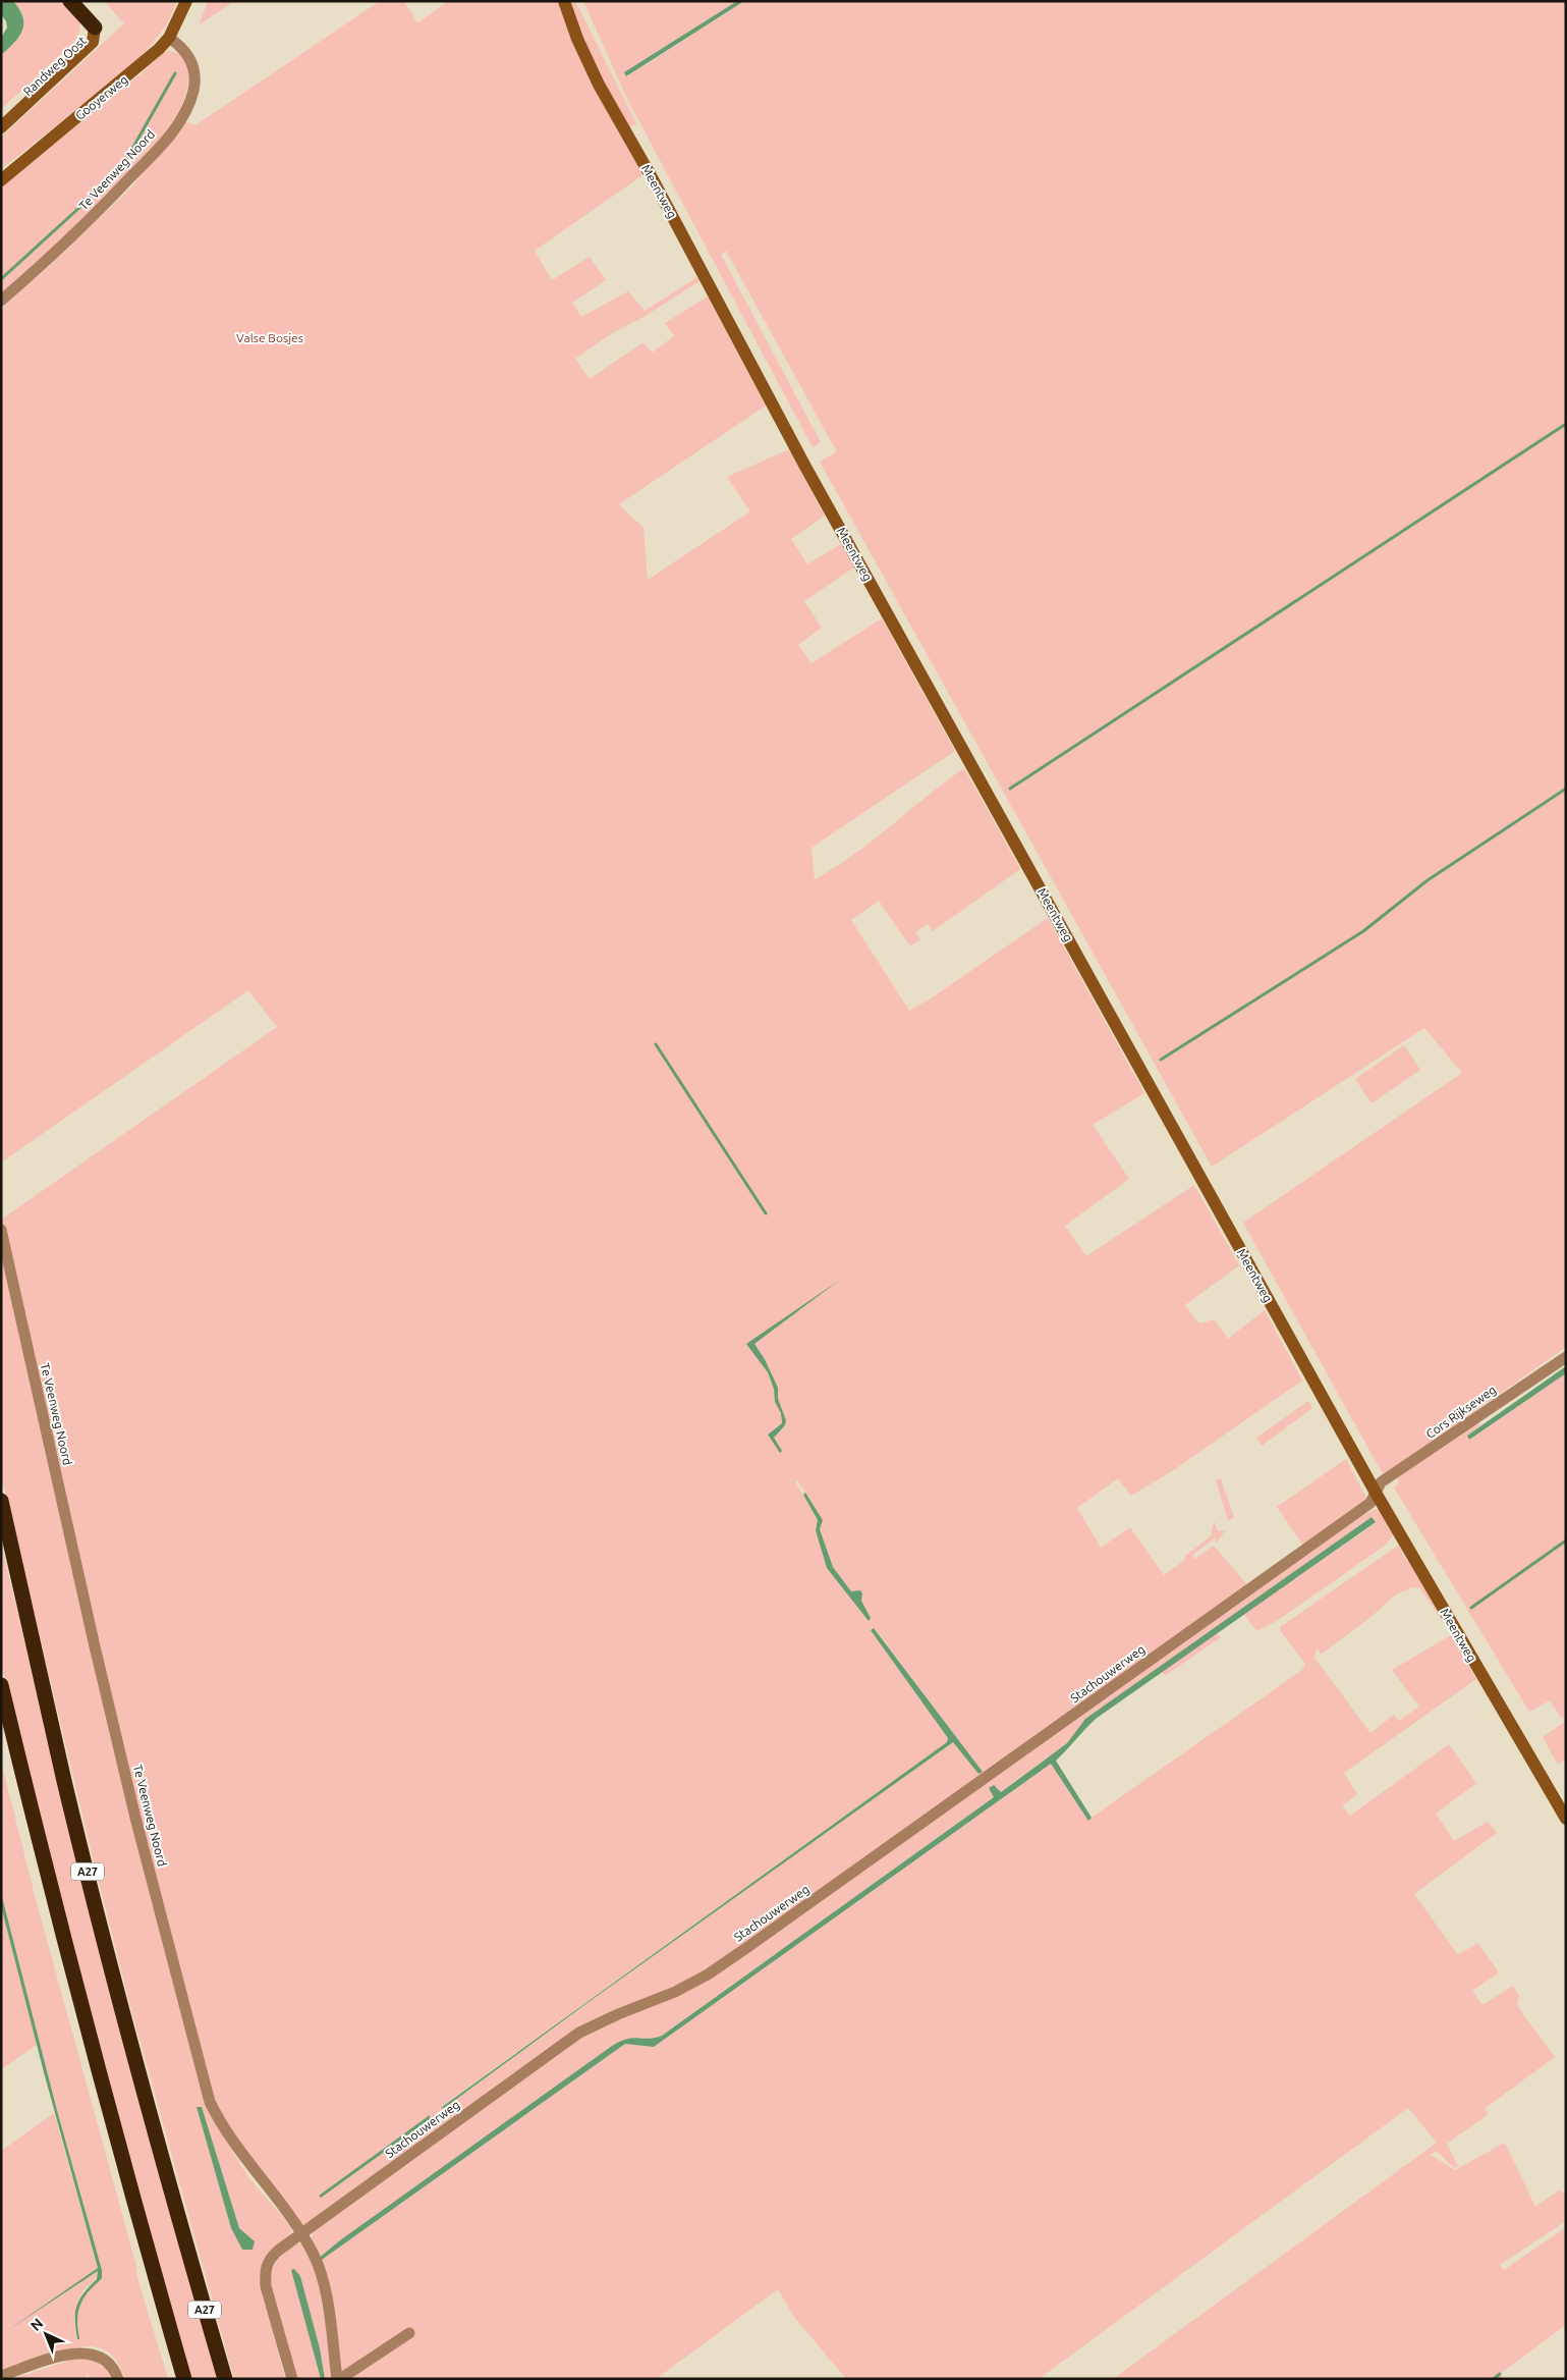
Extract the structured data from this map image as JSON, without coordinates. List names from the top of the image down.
{
  "streets": {
    "highway": ["A27"],
    "street": [
      "Randweg Oost",
      "Gooyerweg",
      "Te Veenweg Noord",
      "Meentweg",
      "Cors Rijkseweg",
      "Stachouwerweg"
    ]
  },
  "crossings": [
    ["Gooyerweg", "Te Veenweg Noord"],
    ["Te Veenweg Noord", "Stachouwerweg"],
    ["Meentweg", "Cors Rijkseweg"],
    ["Meentweg", "Stachouwerweg"],
    ["Cors Rijkseweg", "Stachouwerweg"]
  ],
  "parks": ["Valse Bosjes"],
  "north": "top left"
}
